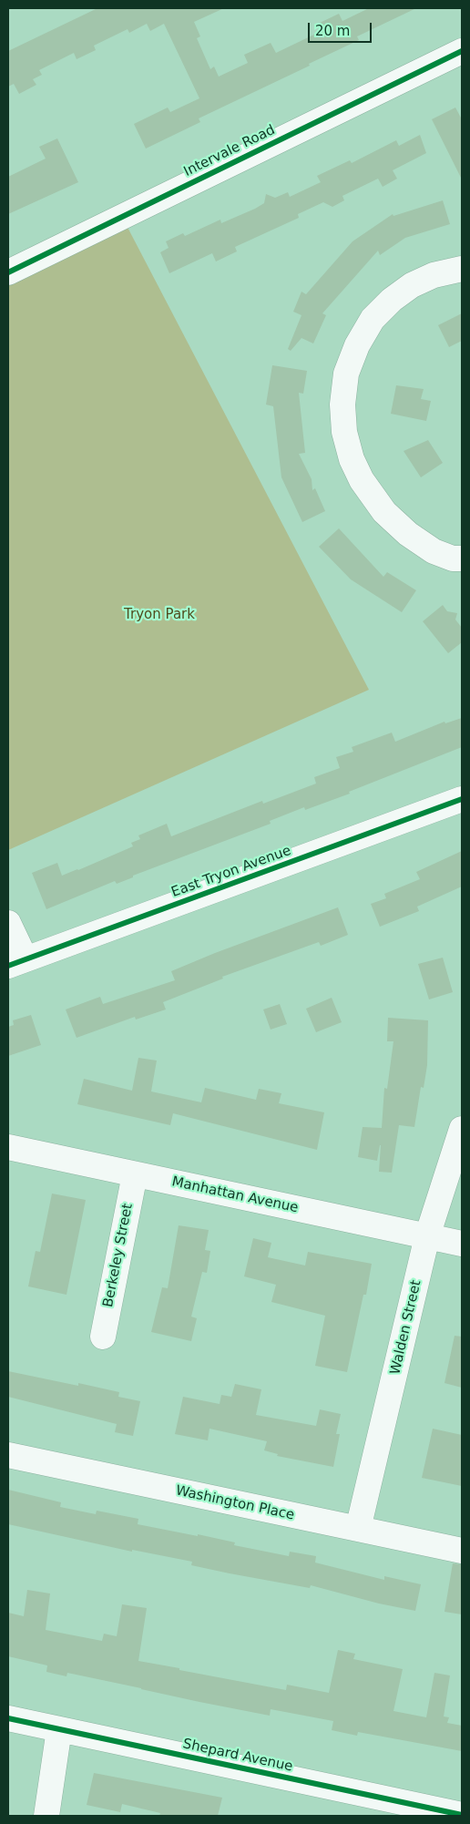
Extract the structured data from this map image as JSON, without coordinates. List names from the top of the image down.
{
  "streets": {
    "street": [
      "Intervale Road",
      "East Tryon Avenue",
      "Manhattan Avenue",
      "Berkeley Street",
      "Walden Street",
      "Washington Place",
      "Shepard Avenue"
    ]
  },
  "crossings": [
    ["Manhattan Avenue", "Berkeley Street"],
    ["Manhattan Avenue", "Walden Street"],
    ["Walden Street", "Washington Place"]
  ],
  "parks": ["Tryon Park"],
  "scale_bar": "20 m"
}
